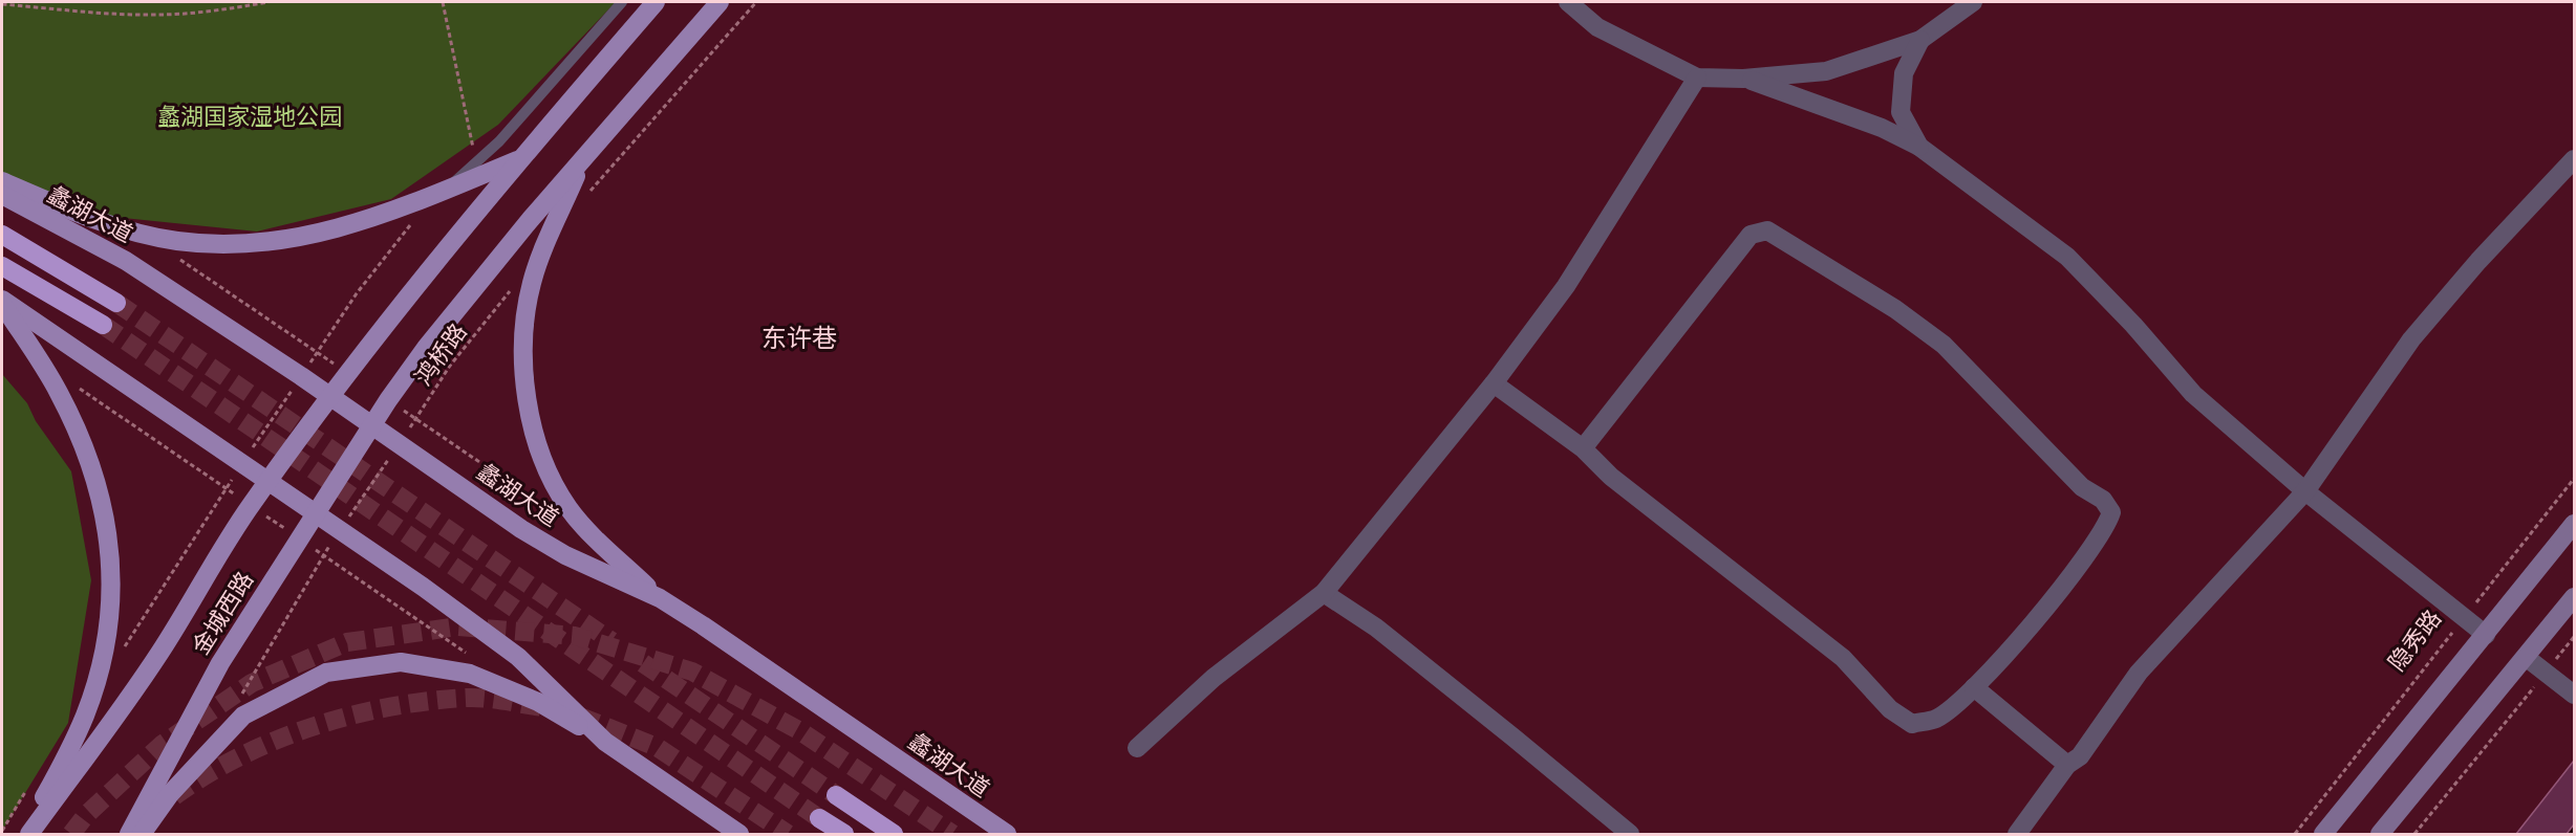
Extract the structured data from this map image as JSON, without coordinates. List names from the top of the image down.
{
  "streets": {
    "main road": ["蠡湖大道", "金城西路"],
    "path": ["鸿桥路", "隐秀路"]
  },
  "crossings": [
    ["蠡湖大道", "鸿桥路"],
    ["蠡湖大道", "金城西路"]
  ],
  "districts": ["东许巷"],
  "parks": ["蠡湖国家湿地公园"]
}
